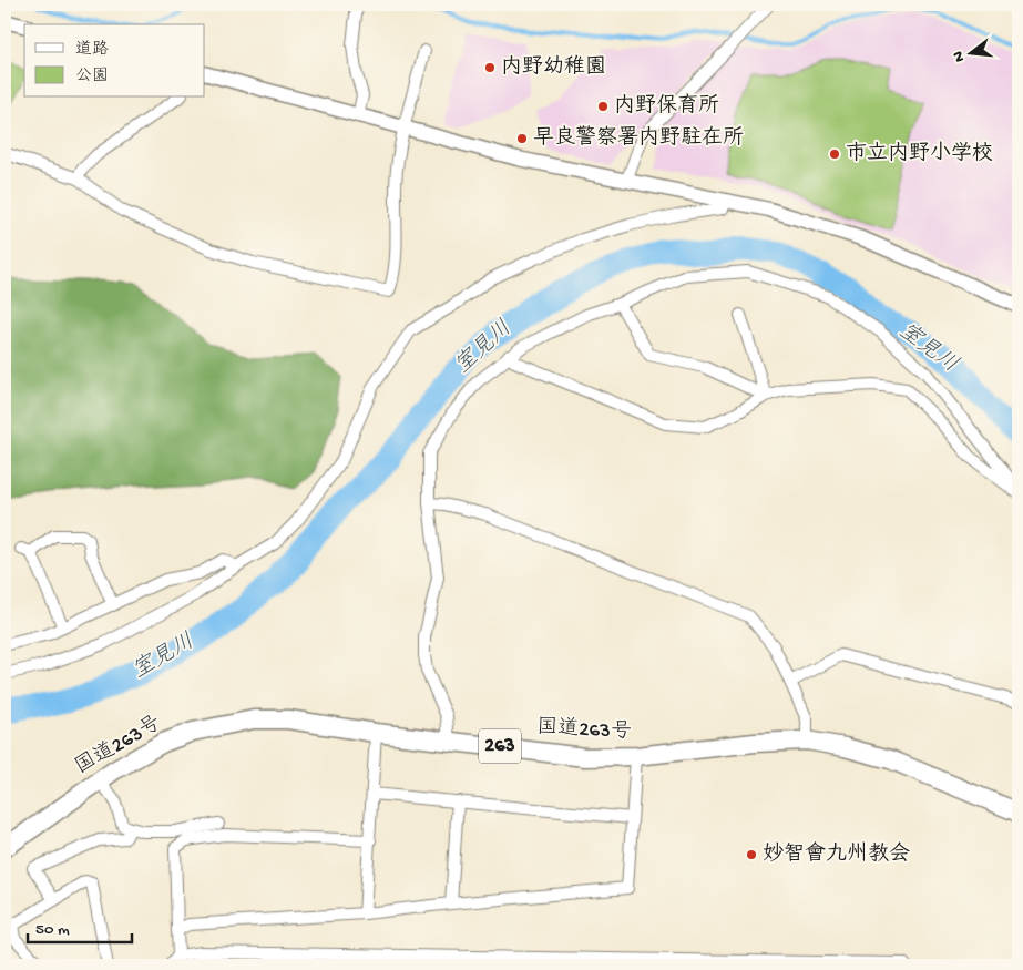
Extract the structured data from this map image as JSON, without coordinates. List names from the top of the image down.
{
  "streets": {
    "highway": ["国道263号", "263"]
  },
  "water": ["室見川"],
  "places": [
    "内野幼稚園",
    "内野保育所",
    "早良警察署内野駐在所",
    "市立内野小学校",
    "妙智會九州教会"
  ],
  "legend": ["道路", "公園"],
  "scale_bar": "50 m",
  "north": "left"
}
